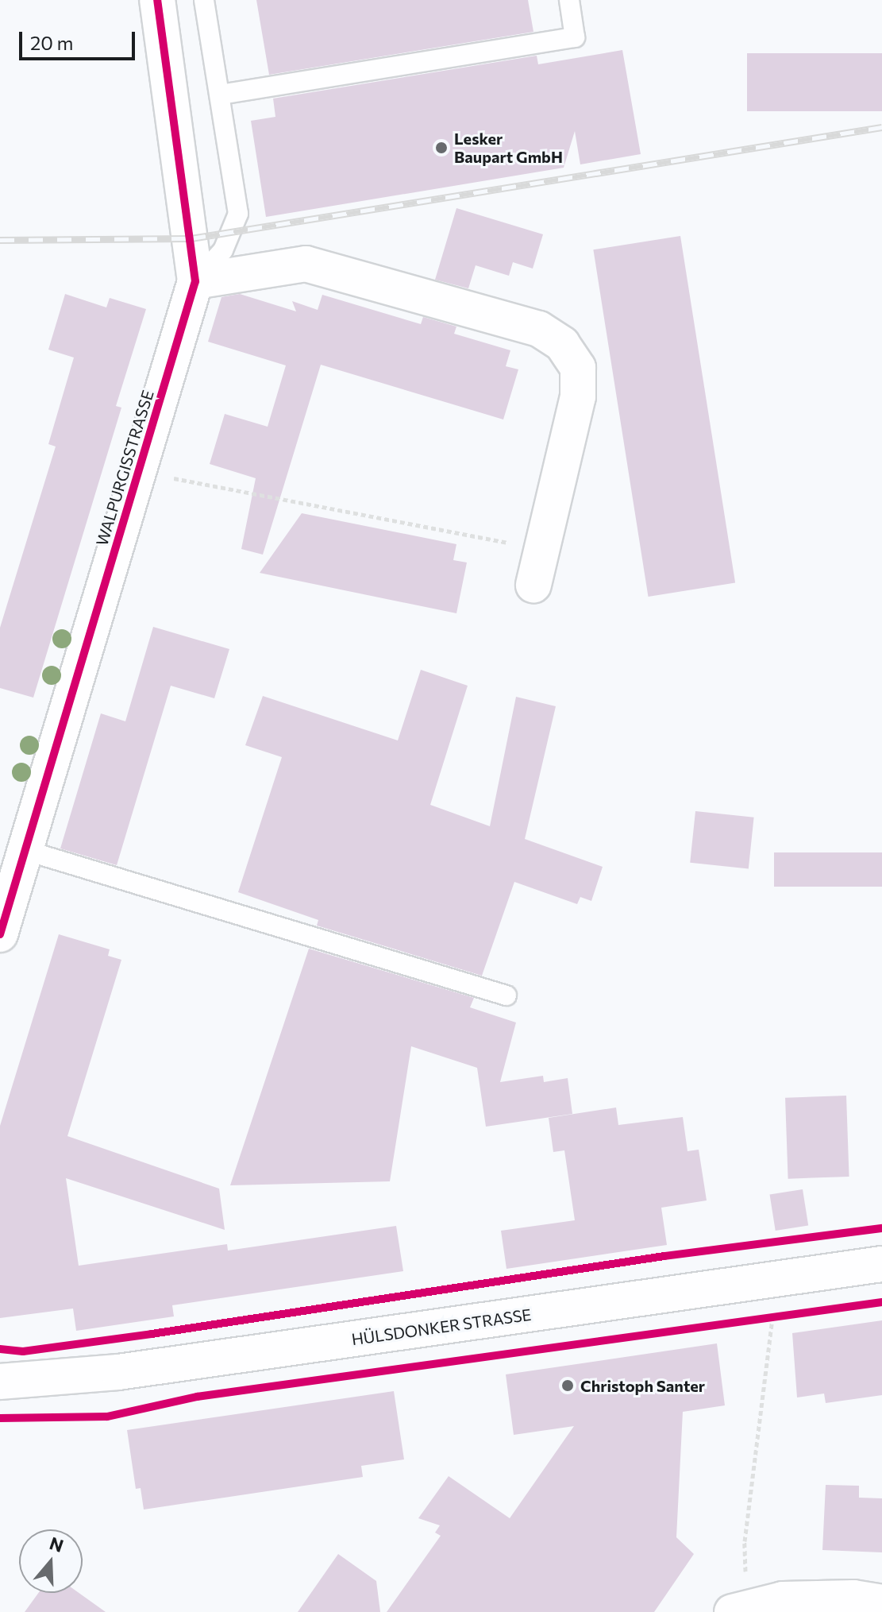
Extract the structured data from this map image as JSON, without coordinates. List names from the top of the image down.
{
  "streets": {
    "street": ["WALPURGISSTRASSE", "HÜLSDONKER STRASSE"]
  },
  "places": ["Lesker Baupart GmbH", "Christoph Santer"],
  "scale_bar": "20 m",
  "north": "top"
}
